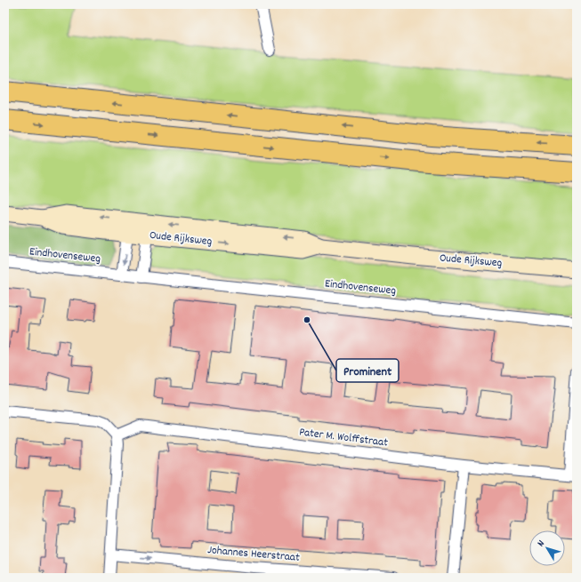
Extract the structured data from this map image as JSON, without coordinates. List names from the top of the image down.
{
  "streets": {
    "main road": ["Oude Rijksweg"],
    "street": ["Eindhovenseweg", "Pater M. Wolffstraat", "Johannes Heerstraat"]
  },
  "one_way": ["Johannes Heerstraat"],
  "places": ["Prominent"],
  "north": "top left"
}
